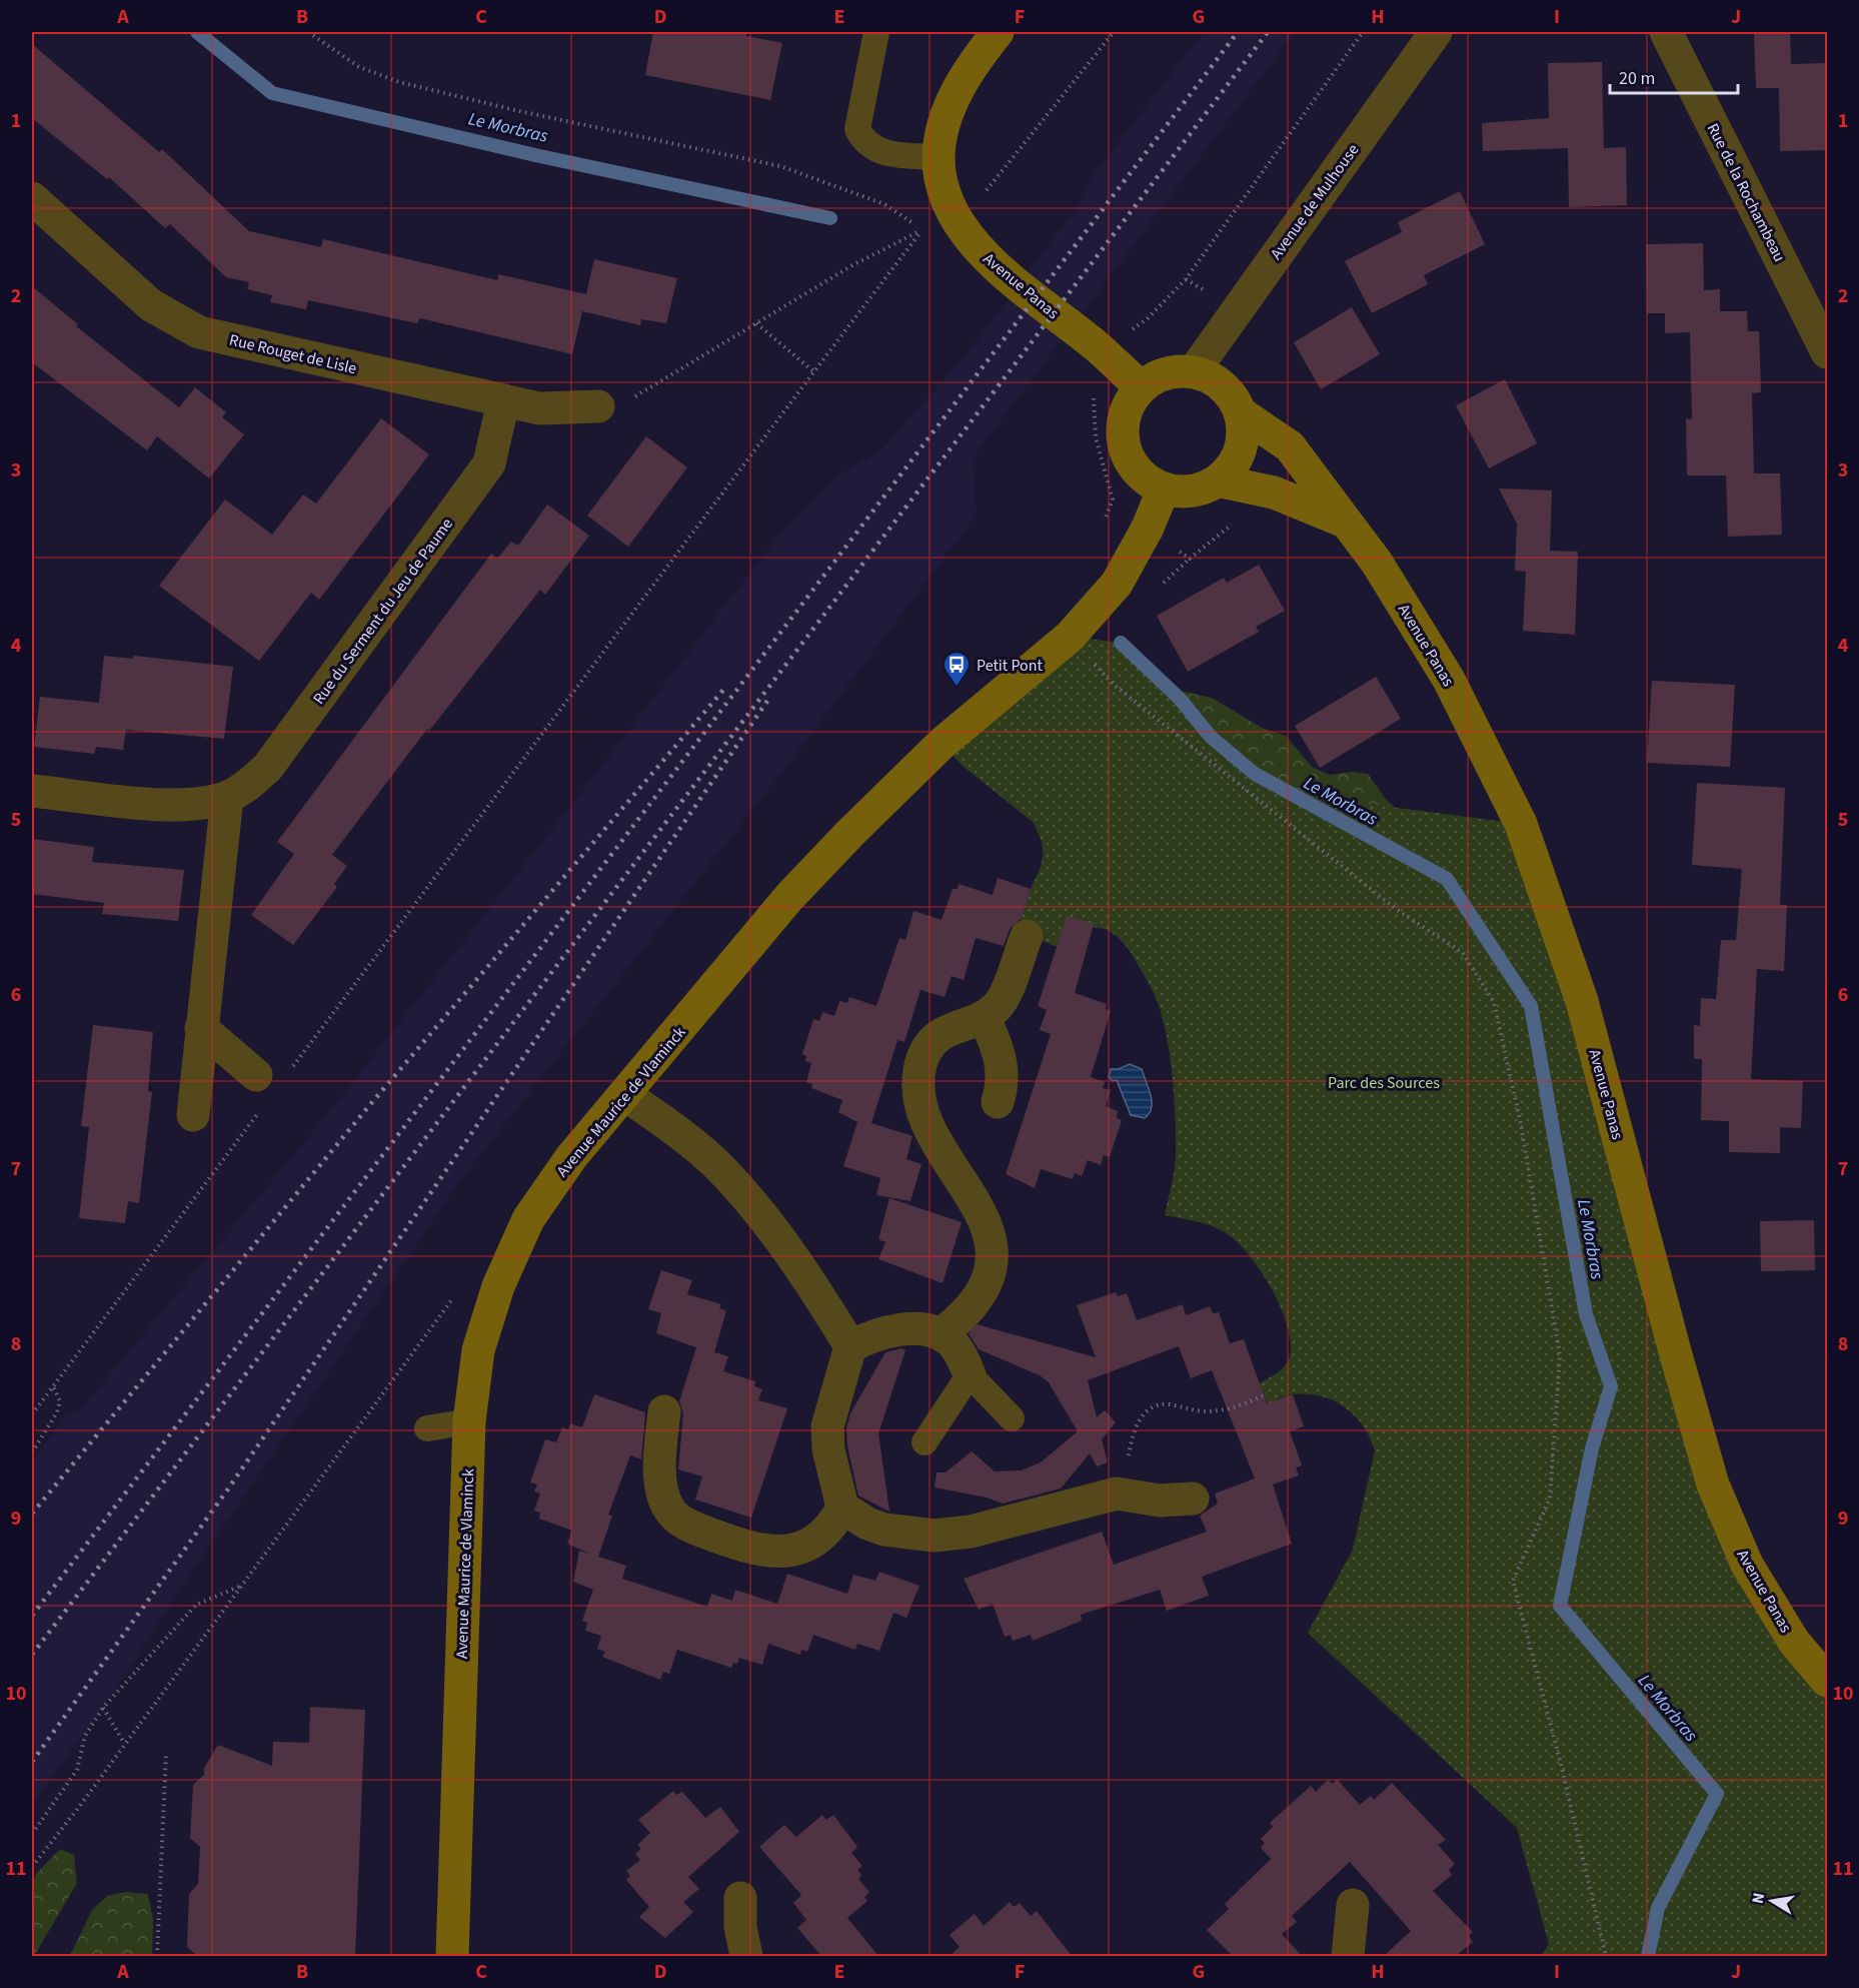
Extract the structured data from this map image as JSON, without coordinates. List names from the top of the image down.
{
  "streets": {
    "street": [
      "Rue de la Rochambeau",
      "Avenue de Mulhouse",
      "Avenue Panas",
      "Rue Rouget de Lisle",
      "Rue du Serment du Jeu de Paume",
      "Avenue Maurice de Vlaminck"
    ]
  },
  "crossings": [
    ["Avenue de Mulhouse", "Avenue Panas"],
    ["Avenue de Mulhouse", "Avenue Maurice de Vlaminck"],
    ["Avenue Panas", "Avenue Maurice de Vlaminck"],
    ["Rue Rouget de Lisle", "Rue du Serment du Jeu de Paume"]
  ],
  "water": ["Le Morbras"],
  "parks": ["Parc des Sources"],
  "places": {
    "bus stop": ["Petit Pont"]
  },
  "scale_bar": "20 m",
  "north": "left",
  "grid": {
    "columns": [
      "A",
      "B",
      "C",
      "D",
      "E",
      "F",
      "G",
      "H",
      "I",
      "J"
    ],
    "rows": [
      "1",
      "2",
      "3",
      "4",
      "5",
      "6",
      "7",
      "8",
      "9",
      "10",
      "11"
    ]
  }
}
